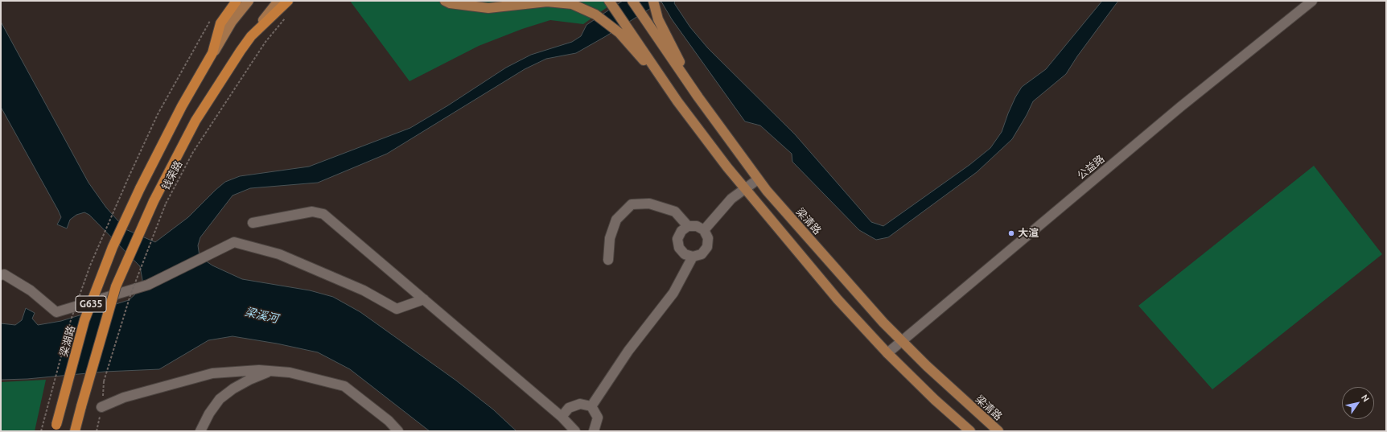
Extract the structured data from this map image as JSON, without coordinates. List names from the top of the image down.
{
  "streets": {
    "highway": ["G635", "梁湖路"],
    "main road": ["梁清路"],
    "street": ["公益路"],
    "path": ["钱荣路"]
  },
  "crossings": [
    ["公益路", "梁清路"]
  ],
  "water": ["梁溪河"],
  "places": ["大渲"],
  "north": "top right"
}
